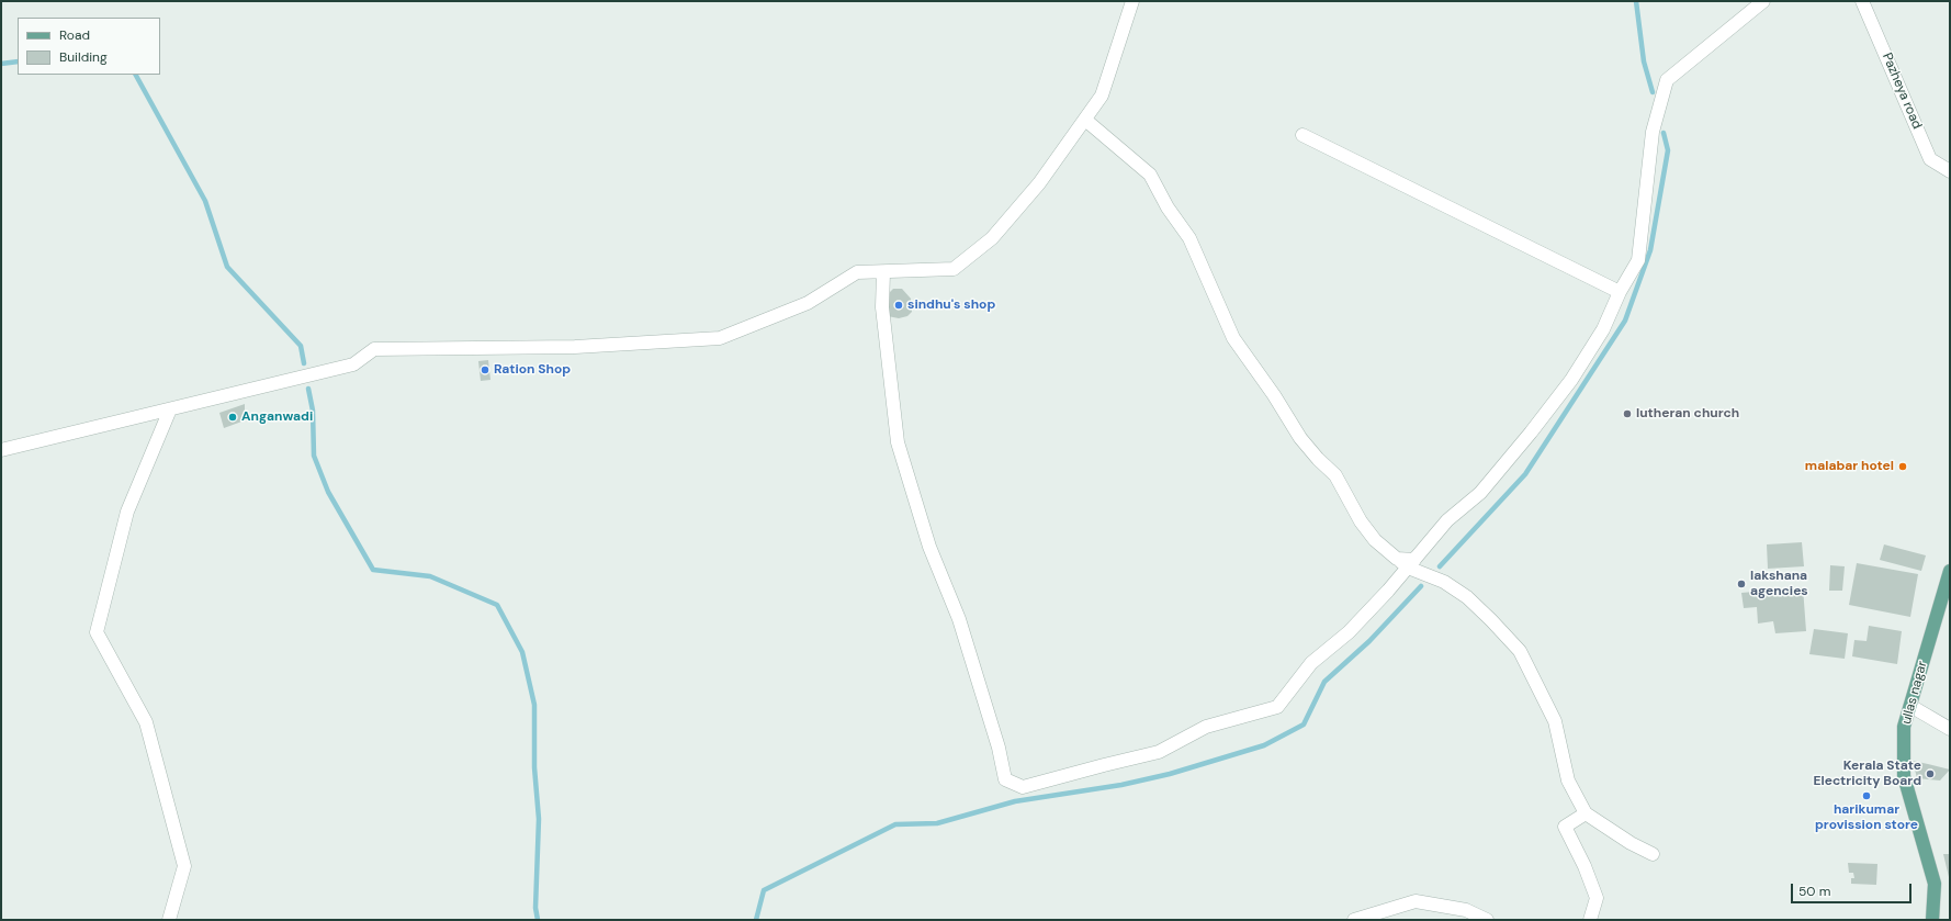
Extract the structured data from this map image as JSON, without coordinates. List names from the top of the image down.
{
  "streets": {
    "main road": ["ullas nagar"],
    "street": ["Pazheya road"]
  },
  "places": [
    "sindhu's shop",
    "Ration Shop",
    "lutheran church",
    "Anganwadi",
    "malabar hotel",
    "lakshana agencies",
    "Kerala State Electricity Board",
    "harikumar provission store"
  ],
  "legend": ["Road", "Building"],
  "scale_bar": "50 m"
}
